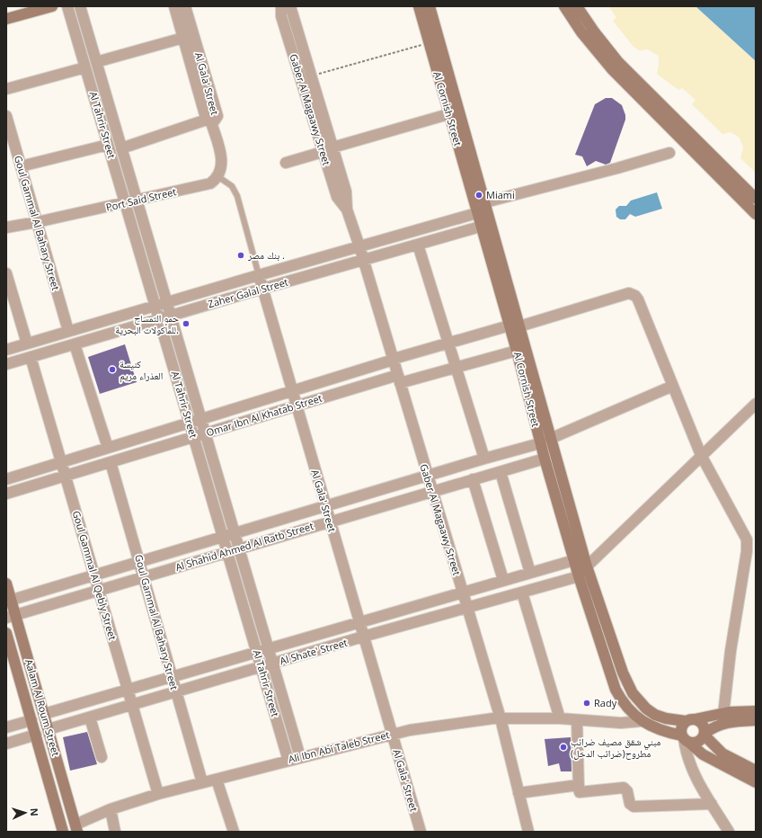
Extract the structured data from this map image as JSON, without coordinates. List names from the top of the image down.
{
  "streets": {
    "street": [
      "Al Gala' Street",
      "Al Cornish Street",
      "Gaber Al Magaawy Street",
      "Al Tahrir Street",
      "Port Said Street",
      "Goul Gammal Al Bahary Street",
      "Zaher Galal Street",
      "Omar Ibn Al Khatab Street",
      "Al Shahid Ahmed Al Ratb Street",
      "Goul Gammal Al Qebly Street",
      "Al Shate' Street",
      "Aalam Al Roum Street",
      "Ali Ibn Abi Taleb Street"
    ]
  },
  "crossings": [
    ["Al Gala' Street", "Port Said Street"],
    ["Al Gala' Street", "Zaher Galal Street"],
    ["Al Gala' Street", "Omar Ibn Al Khatab Street"],
    ["Al Gala' Street", "Al Shahid Ahmed Al Ratb Street"],
    ["Al Gala' Street", "Al Shate' Street"],
    ["Al Gala' Street", "Ali Ibn Abi Taleb Street"],
    ["Al Cornish Street", "Zaher Galal Street"],
    ["Al Cornish Street", "Omar Ibn Al Khatab Street"],
    ["Al Cornish Street", "Al Shahid Ahmed Al Ratb Street"],
    ["Al Cornish Street", "Al Shate' Street"],
    ["Al Cornish Street", "Ali Ibn Abi Taleb Street"],
    ["Gaber Al Magaawy Street", "Zaher Galal Street"],
    ["Gaber Al Magaawy Street", "Omar Ibn Al Khatab Street"],
    ["Gaber Al Magaawy Street", "Al Shahid Ahmed Al Ratb Street"],
    ["Gaber Al Magaawy Street", "Al Shate' Street"],
    ["Gaber Al Magaawy Street", "Ali Ibn Abi Taleb Street"],
    ["Al Tahrir Street", "Port Said Street"],
    ["Al Tahrir Street", "Zaher Galal Street"],
    ["Al Tahrir Street", "Omar Ibn Al Khatab Street"],
    ["Al Tahrir Street", "Al Shahid Ahmed Al Ratb Street"],
    ["Al Tahrir Street", "Al Shate' Street"],
    ["Al Tahrir Street", "Ali Ibn Abi Taleb Street"],
    ["Port Said Street", "Goul Gammal Al Bahary Street"],
    ["Goul Gammal Al Bahary Street", "Zaher Galal Street"],
    ["Goul Gammal Al Bahary Street", "Omar Ibn Al Khatab Street"],
    ["Goul Gammal Al Bahary Street", "Al Shahid Ahmed Al Ratb Street"],
    ["Goul Gammal Al Bahary Street", "Al Shate' Street"],
    ["Goul Gammal Al Bahary Street", "Ali Ibn Abi Taleb Street"],
    ["Zaher Galal Street", "Goul Gammal Al Qebly Street"],
    ["Omar Ibn Al Khatab Street", "Al Shahid Ahmed Al Ratb Street"],
    ["Omar Ibn Al Khatab Street", "Goul Gammal Al Qebly Street"],
    ["Al Shahid Ahmed Al Ratb Street", "Goul Gammal Al Qebly Street"],
    ["Al Shahid Ahmed Al Ratb Street", "Aalam Al Roum Street"],
    ["Goul Gammal Al Qebly Street", "Al Shate' Street"],
    ["Goul Gammal Al Qebly Street", "Ali Ibn Abi Taleb Street"],
    ["Al Shate' Street", "Aalam Al Roum Street"],
    ["Aalam Al Roum Street", "Ali Ibn Abi Taleb Street"]
  ],
  "places": [
    "Miami",
    "بنك مصر .",
    "حمو التمساح للمأكولات البحرية.",
    "كنيسة العذراء مريم",
    "Rady",
    "مبني شقق مصيف ضرائب مطروح(ضرائب الدخل)"
  ],
  "north": "right"
}
